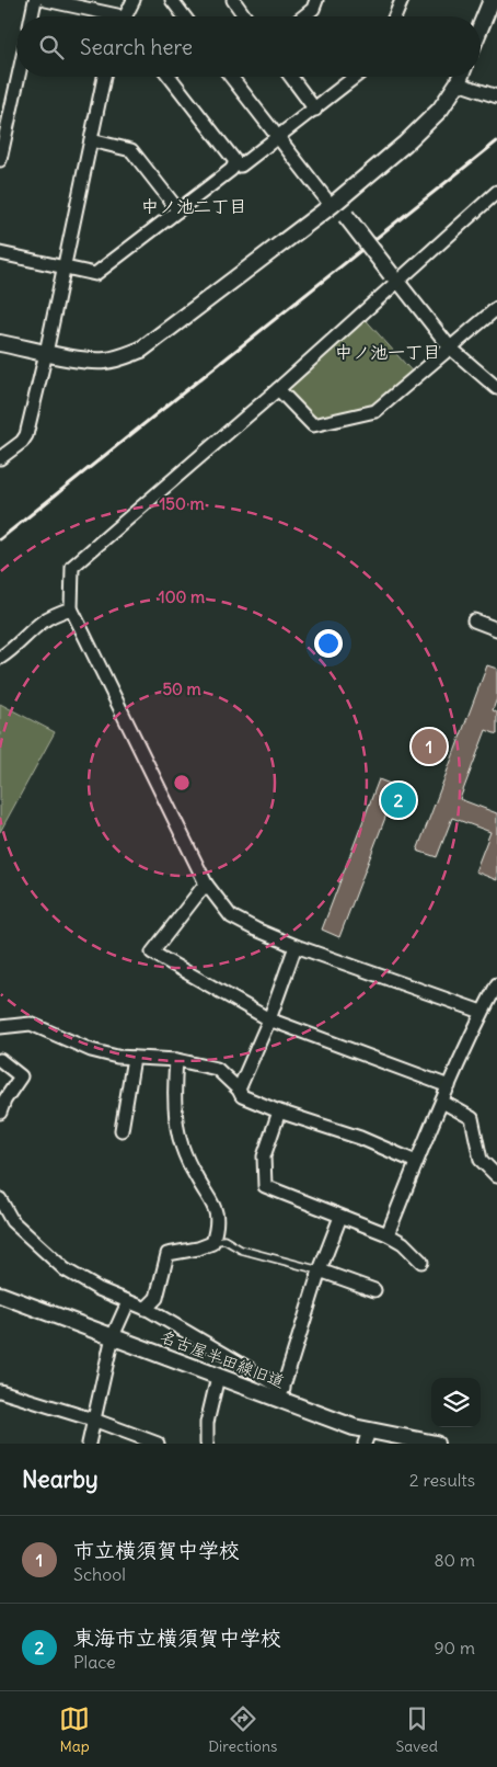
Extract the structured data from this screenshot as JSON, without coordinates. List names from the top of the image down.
{
  "streets": {
    "street": ["名古屋半田線旧道"]
  },
  "districts": ["中ノ池二丁目", "中ノ池一丁目"],
  "page": {
    "search": "Search here",
    "pins": ["1", "2"],
    "heading": ["Nearby", "2 results"],
    "list": [
      {
        "mark": "1",
        "name": "市立横須賀中学校",
        "note": "School",
        "value": "80 m"
      },
      {
        "mark": "2",
        "name": "東海市立横須賀中学校",
        "note": "Place",
        "value": "90 m"
      }
    ],
    "nav": ["Map", "Directions", "Saved"]
  },
  "rings": ["150 m", "100 m", "50 m"]
}
